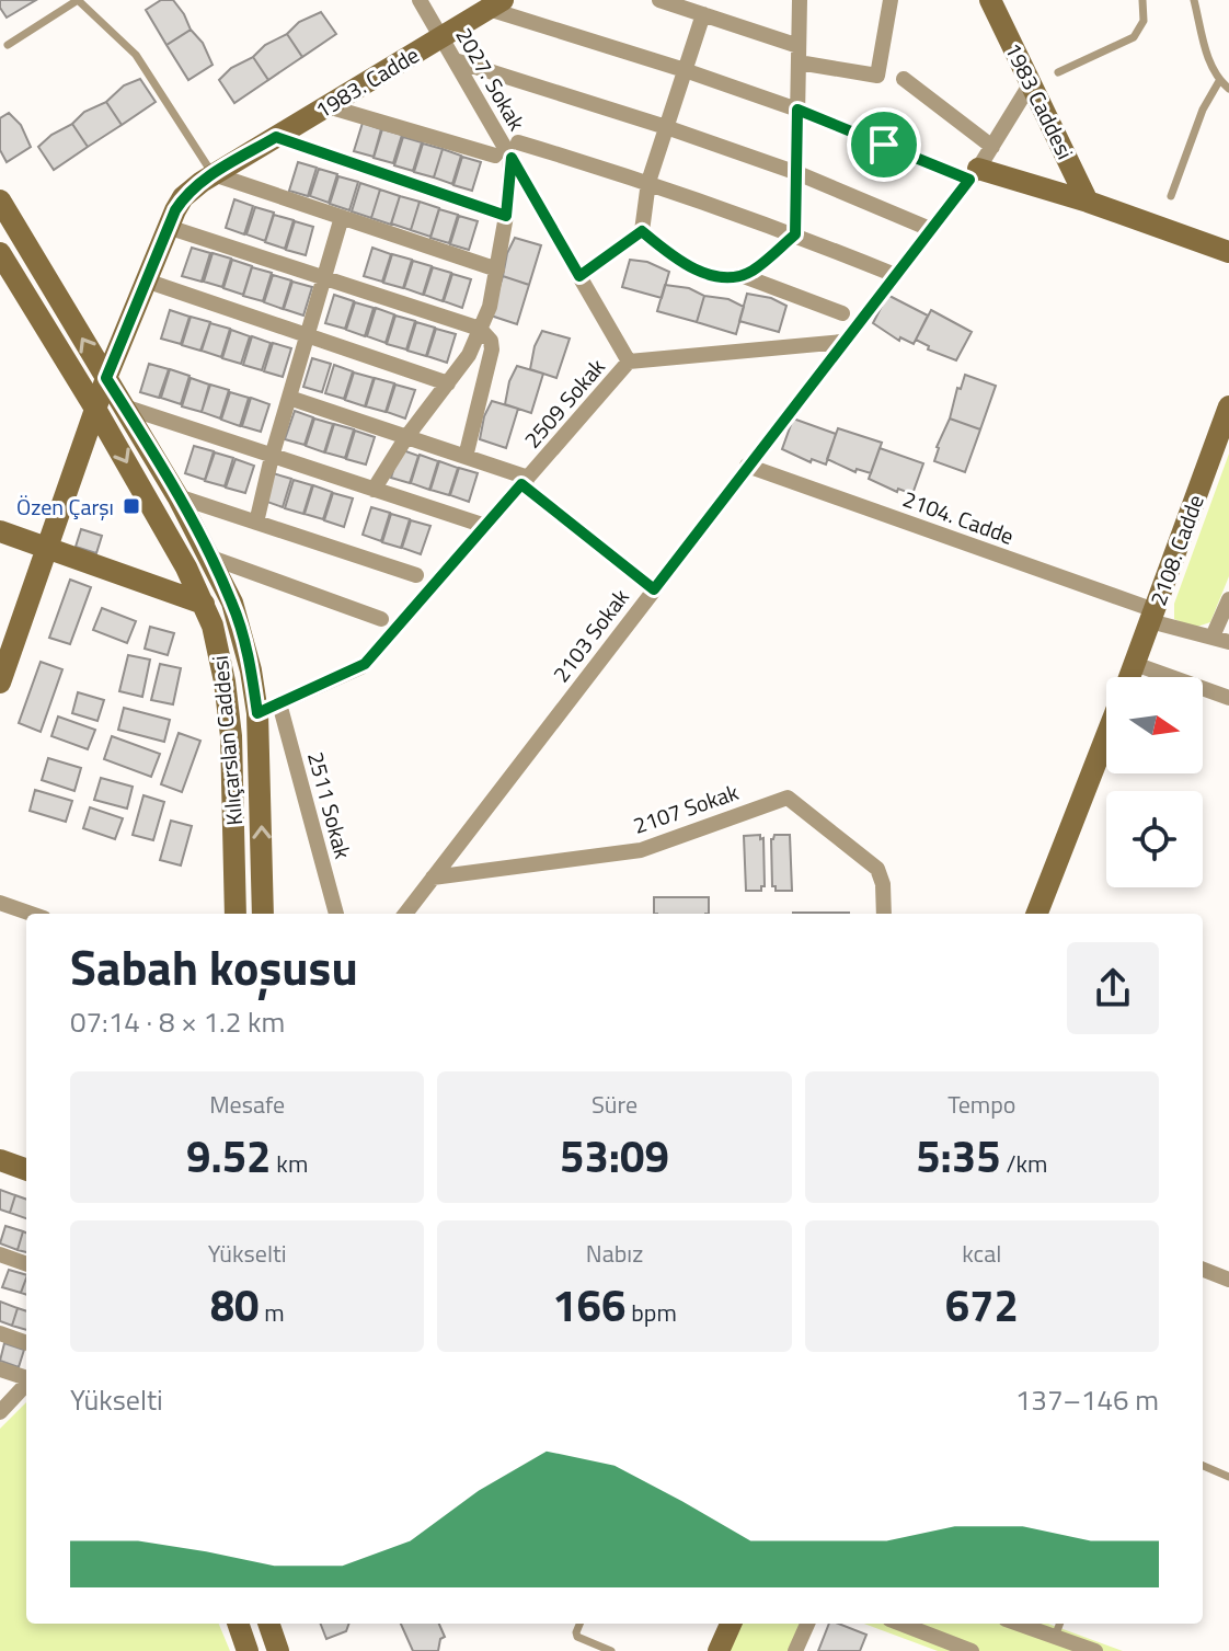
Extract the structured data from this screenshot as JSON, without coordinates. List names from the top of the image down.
{
  "streets": {
    "street": [
      "2027. Sokak",
      "1983. Cadde",
      "1983 Caddesi",
      "2509 Sokak",
      "2104. Cadde",
      "2108. Cadde",
      "2103 Sokak",
      "Kılıçarslan Caddesi",
      "2511 Sokak",
      "2107 Sokak"
    ]
  },
  "crossings": [
    ["2027. Sokak", "1983. Cadde"],
    ["2027. Sokak", "2509 Sokak"],
    ["1983. Cadde", "Kılıçarslan Caddesi"],
    ["1983 Caddesi", "2103 Sokak"],
    ["2509 Sokak", "2103 Sokak"],
    ["2509 Sokak", "Kılıçarslan Caddesi"],
    ["2509 Sokak", "2511 Sokak"],
    ["2104. Cadde", "2108. Cadde"],
    ["2104. Cadde", "2103 Sokak"],
    ["2103 Sokak", "2107 Sokak"]
  ],
  "places": {
    "transit": ["Özen Çarşı"]
  },
  "north": "right",
  "page": {
    "heading": ["Sabah koşusu", "07:14 · 8 × 1.2 km"],
    "stats": [
      ["Mesafe", "9.52 km"],
      ["Süre", "53:09"],
      ["Tempo", "5:35 /km"],
      ["Yükselti", "80 m"],
      ["Nabız", "166 bpm"],
      ["kcal", "672"]
    ],
    "chart": ["Yükselti", "137–146 m"]
  }
}
